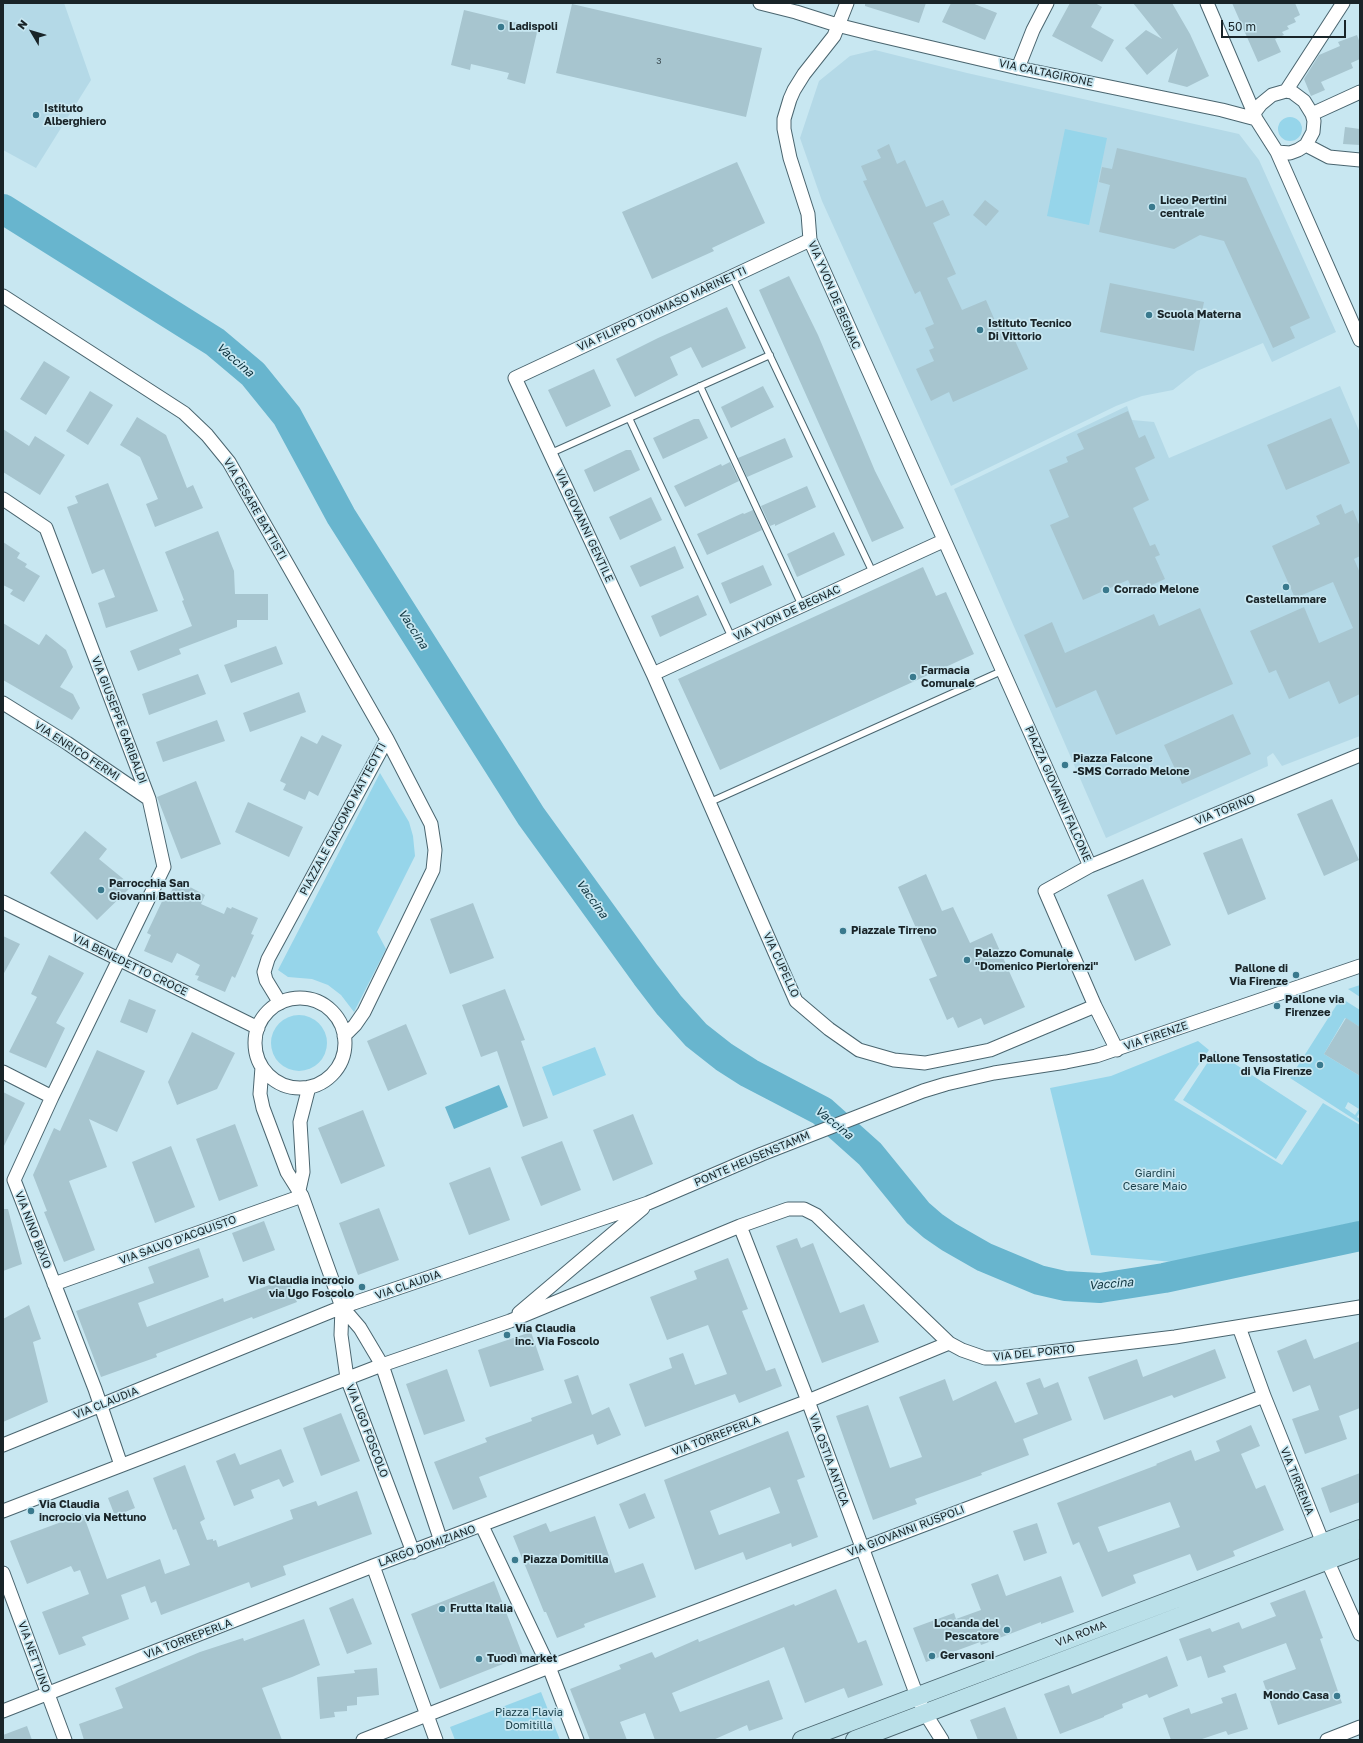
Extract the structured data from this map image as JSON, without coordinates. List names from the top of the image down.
{
  "streets": {
    "street": [
      "VIA CALTAGIRONE",
      "VIA YVON DE BEGNAC",
      "VIA FILIPPO TOMMASO MARINETTI",
      "VIA CESARE BATTISTI",
      "VIA GIOVANNI GENTILE",
      "VIA GIUSEPPE GARIBALDI",
      "VIA ENRICO FERMI",
      "PIAZZA GIOVANNI FALCONE",
      "VIA TORINO",
      "PIAZZALE GIACOMO MATTEOTTI",
      "VIA BENEDETTO CROCE",
      "VIA CUPELLO",
      "VIA FIRENZE",
      "PONTE HEUSENSTAMM",
      "VIA NINO BIXIO",
      "VIA SALVO D'ACQUISTO",
      "VIA CLAUDIA",
      "VIA DEL PORTO",
      "VIA UGO FOSCOLO",
      "VIA TORREPERLA",
      "VIA OSTIA ANTICA",
      "VIA TIRRENIA",
      "VIA GIOVANNI RUSPOLI",
      "LARGO DOMIZIANO",
      "VIA ROMA",
      "VIA NETTUNO"
    ]
  },
  "crossings": [
    ["VIA CALTAGIRONE", "VIA YVON DE BEGNAC"],
    ["VIA YVON DE BEGNAC", "VIA FILIPPO TOMMASO MARINETTI"],
    ["VIA YVON DE BEGNAC", "VIA GIOVANNI GENTILE"],
    ["VIA YVON DE BEGNAC", "PIAZZA GIOVANNI FALCONE"],
    ["VIA YVON DE BEGNAC", "VIA CUPELLO"],
    ["VIA FILIPPO TOMMASO MARINETTI", "VIA GIOVANNI GENTILE"],
    ["VIA CESARE BATTISTI", "PIAZZALE GIACOMO MATTEOTTI"],
    ["VIA GIOVANNI GENTILE", "VIA CUPELLO"],
    ["VIA GIUSEPPE GARIBALDI", "VIA ENRICO FERMI"],
    ["VIA GIUSEPPE GARIBALDI", "VIA BENEDETTO CROCE"],
    ["VIA GIUSEPPE GARIBALDI", "VIA NINO BIXIO"],
    ["PIAZZA GIOVANNI FALCONE", "VIA TORINO"],
    ["PIAZZA GIOVANNI FALCONE", "VIA CUPELLO"],
    ["PIAZZA GIOVANNI FALCONE", "VIA FIRENZE"],
    ["PIAZZALE GIACOMO MATTEOTTI", "VIA BENEDETTO CROCE"],
    ["PIAZZALE GIACOMO MATTEOTTI", "VIA UGO FOSCOLO"],
    ["VIA BENEDETTO CROCE", "VIA NINO BIXIO"],
    ["VIA BENEDETTO CROCE", "VIA UGO FOSCOLO"],
    ["VIA FIRENZE", "PONTE HEUSENSTAMM"],
    ["PONTE HEUSENSTAMM", "VIA CLAUDIA"],
    ["VIA NINO BIXIO", "VIA SALVO D'ACQUISTO"],
    ["VIA NINO BIXIO", "VIA CLAUDIA"],
    ["VIA SALVO D'ACQUISTO", "VIA UGO FOSCOLO"],
    ["VIA CLAUDIA", "VIA UGO FOSCOLO"],
    ["VIA DEL PORTO", "VIA TORREPERLA"],
    ["VIA DEL PORTO", "VIA OSTIA ANTICA"],
    ["VIA DEL PORTO", "VIA TIRRENIA"],
    ["VIA UGO FOSCOLO", "LARGO DOMIZIANO"],
    ["VIA TORREPERLA", "VIA OSTIA ANTICA"],
    ["VIA TORREPERLA", "LARGO DOMIZIANO"],
    ["VIA TORREPERLA", "VIA NETTUNO"],
    ["VIA OSTIA ANTICA", "VIA GIOVANNI RUSPOLI"],
    ["VIA OSTIA ANTICA", "VIA ROMA"],
    ["VIA TIRRENIA", "VIA GIOVANNI RUSPOLI"],
    ["VIA TIRRENIA", "VIA ROMA"],
    ["VIA GIOVANNI RUSPOLI", "LARGO DOMIZIANO"]
  ],
  "water": ["Vaccina"],
  "parks": ["Giardini Cesare Maio", "Piazza Flavia Domitilla"],
  "places": [
    "Ladispoli",
    "Istituto Alberghiero",
    "Liceo Pertini centrale",
    "Scuola Materna",
    "Istituto Tecnico Di Vittorio",
    "Castellammare",
    "Corrado Melone",
    "Farmacia Comunale",
    "Piazza Falcone -SMS Corrado Melone",
    "Parrocchia San Giovanni Battista",
    "Piazzale Tirreno",
    "Palazzo Comunale \"Domenico Pierlorenzi\"",
    "Pallone di Via Firenze",
    "Pallone via Firenzee",
    "Pallone Tensostatico di Via Firenze",
    "Via Claudia incrocio via Ugo Foscolo",
    "Via Claudia inc. Via Foscolo",
    "Via Claudia incrocio via Nettuno",
    "Piazza Domitilla",
    "Frutta Italia",
    "Locanda del Pescatore",
    "Gervasoni",
    "Tuodì market",
    "Mondo Casa"
  ],
  "house_numbers": ["3"],
  "scale_bar": "50 m",
  "north": "top left"
}
